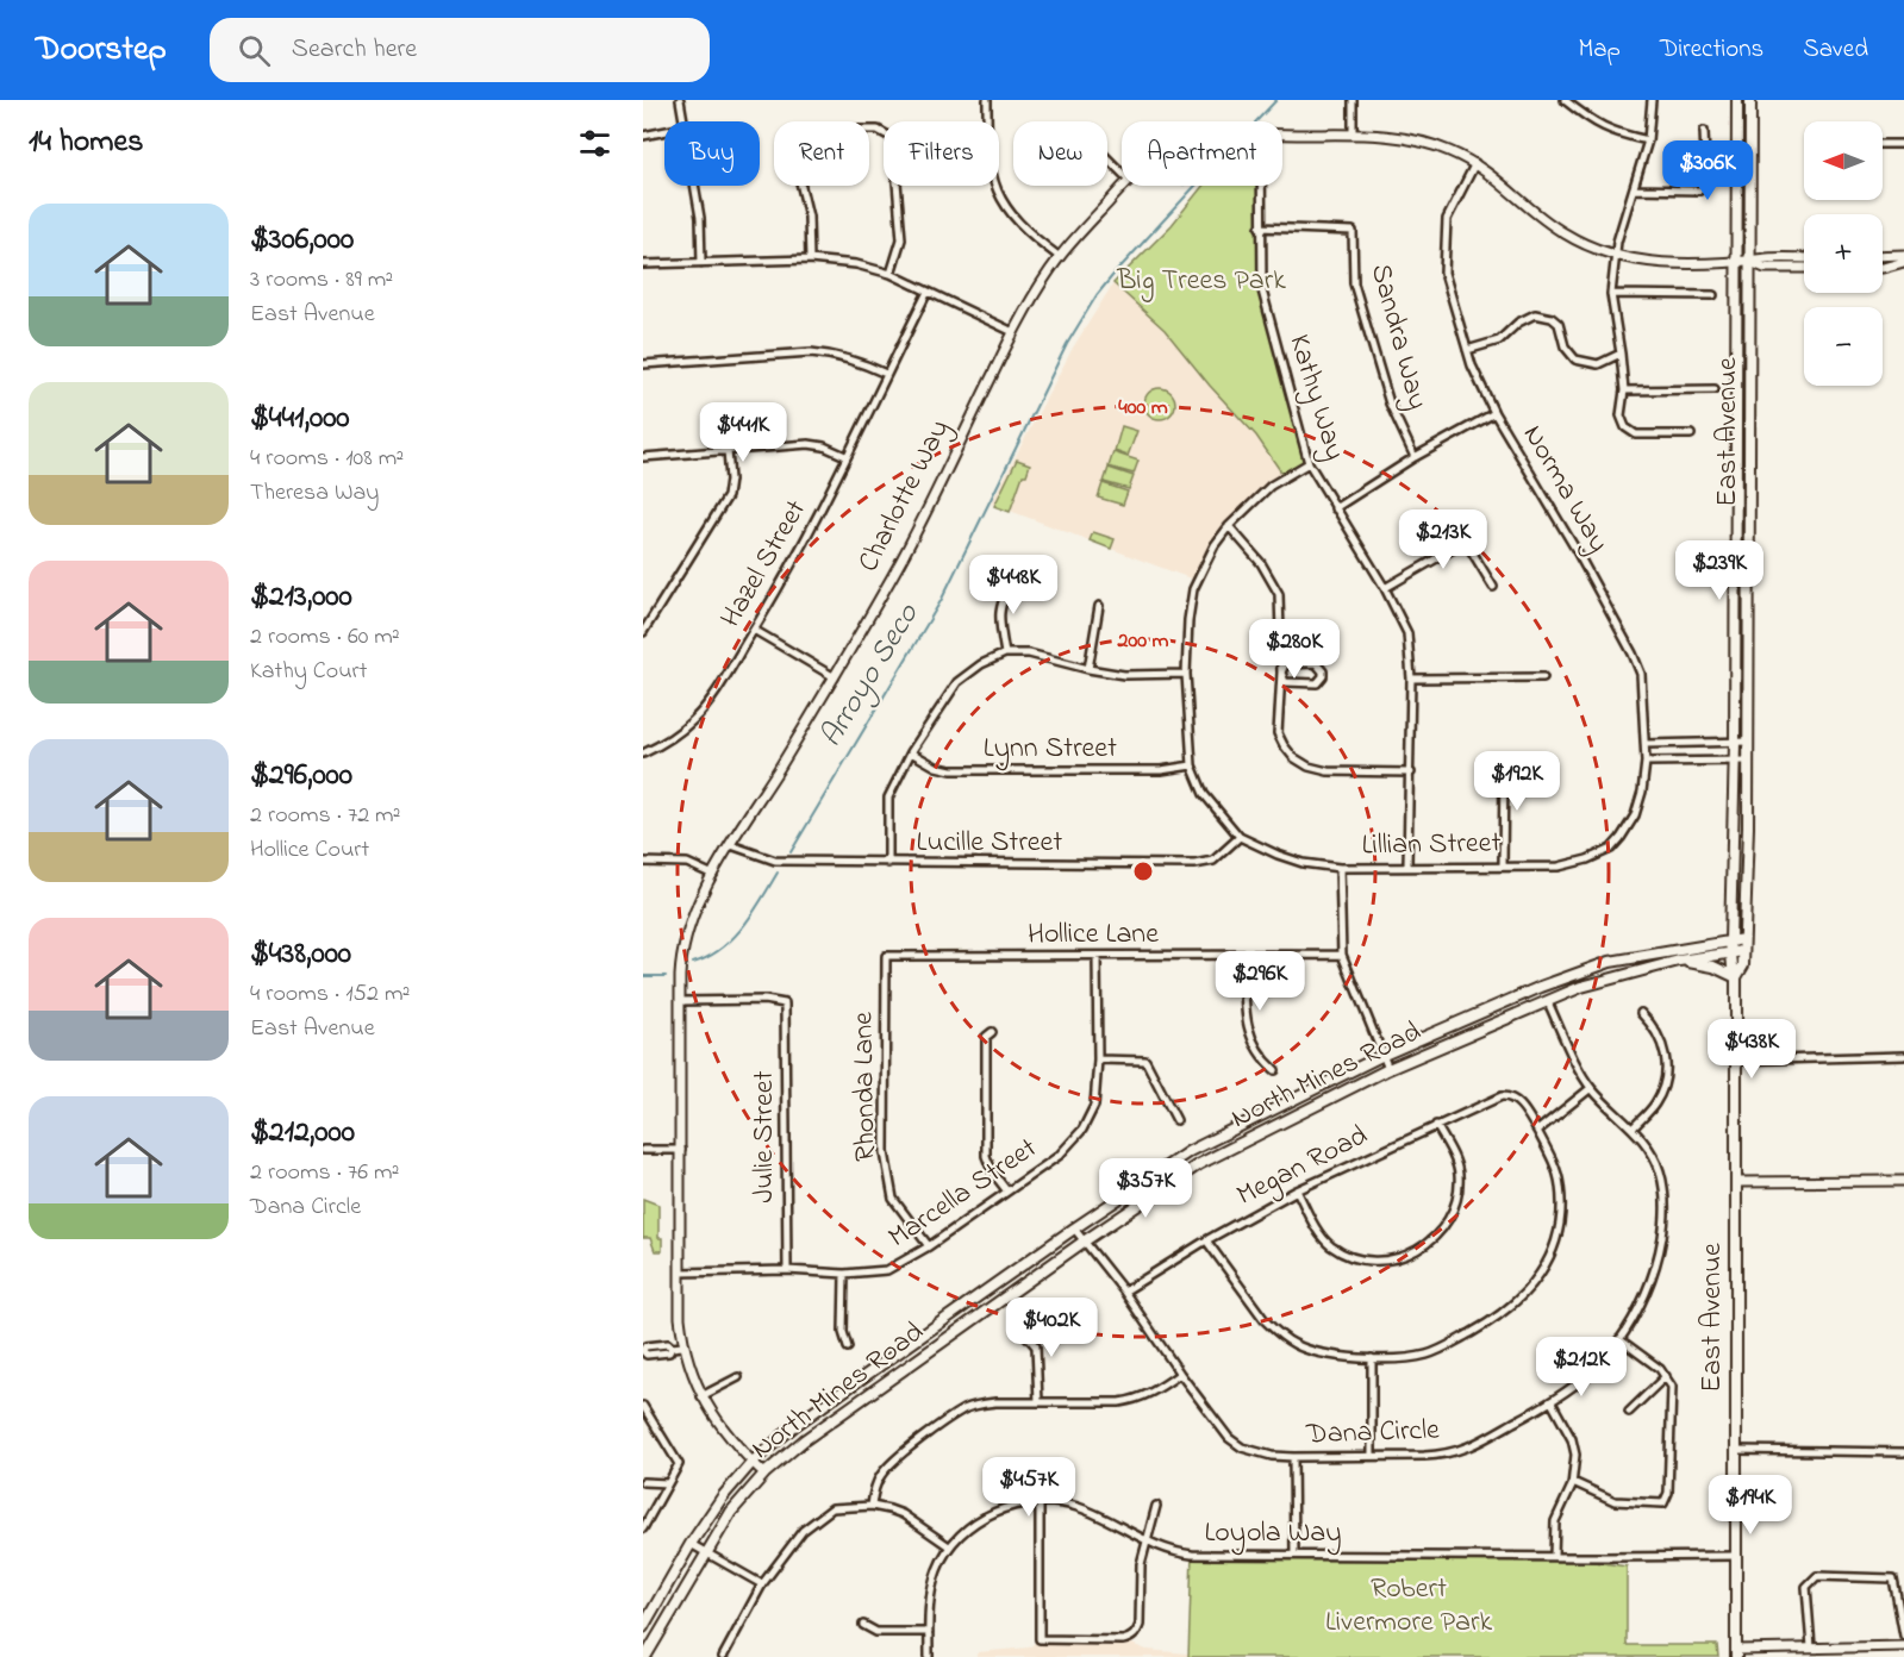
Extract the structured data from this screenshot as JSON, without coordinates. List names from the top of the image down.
{
  "streets": {
    "main road": ["East Avenue", "North Mines Road"],
    "street": [
      "Sandra Way",
      "Kathy Way",
      "Norma Way",
      "Charlotte Way",
      "Hazel Street",
      "Lynn Street",
      "Lucille Street",
      "Lillian Street",
      "Hollice Lane",
      "Rhonda Lane",
      "Julie Street",
      "Megan Road",
      "Marcella Street",
      "Dana Circle",
      "Loyola Way"
    ]
  },
  "crossings": [
    ["Sandra Way", "Kathy Way"],
    ["Kathy Way", "Lillian Street"],
    ["East Avenue", "Charlotte Way"],
    ["East Avenue", "North Mines Road"],
    ["East Avenue", "Loyola Way"],
    ["Norma Way", "Charlotte Way"],
    ["Norma Way", "Lillian Street"],
    ["Charlotte Way", "Lucille Street"],
    ["Charlotte Way", "North Mines Road"],
    ["Charlotte Way", "Julie Street"],
    ["Charlotte Way", "Marcella Street"],
    ["Lucille Street", "Lillian Street"],
    ["Hollice Lane", "Rhonda Lane"],
    ["Hollice Lane", "Marcella Street"],
    ["North Mines Road", "Dana Circle"],
    ["Rhonda Lane", "Marcella Street"],
    ["Julie Street", "Marcella Street"],
    ["Megan Road", "Dana Circle"]
  ],
  "water": ["Arroyo Seco"],
  "parks": ["Big Trees Park", "Robert Livermore Park"],
  "north": "left",
  "page": {
    "header": "Doorstep",
    "search": "Search here",
    "nav": ["Map", "Directions", "Saved"],
    "heading": "14 homes",
    "map_buttons": ["+", "−"],
    "chip": [
      "Buy",
      "Rent",
      "Filters",
      "New",
      "Apartment"
    ],
    "price": [
      "$306K",
      "$441K",
      "$213K",
      "$239K",
      "$448K",
      "$280K",
      "$192K",
      "$296K",
      "$438K",
      "$357K",
      "$402K",
      "$212K",
      "$457K",
      "$194K"
    ],
    "list": [
      {
        "name": "$306,000",
        "note": "3 rooms · 89 m² · East Avenue"
      },
      {
        "name": "$441,000",
        "note": "4 rooms · 108 m² · Theresa Way"
      },
      {
        "name": "$213,000",
        "note": "2 rooms · 60 m² · Kathy Court"
      },
      {
        "name": "$296,000",
        "note": "2 rooms · 72 m² · Hollice Court"
      },
      {
        "name": "$438,000",
        "note": "4 rooms · 152 m² · East Avenue"
      },
      {
        "name": "$212,000",
        "note": "2 rooms · 76 m² · Dana Circle"
      }
    ]
  },
  "rings": ["400 m", "200 m"]
}
